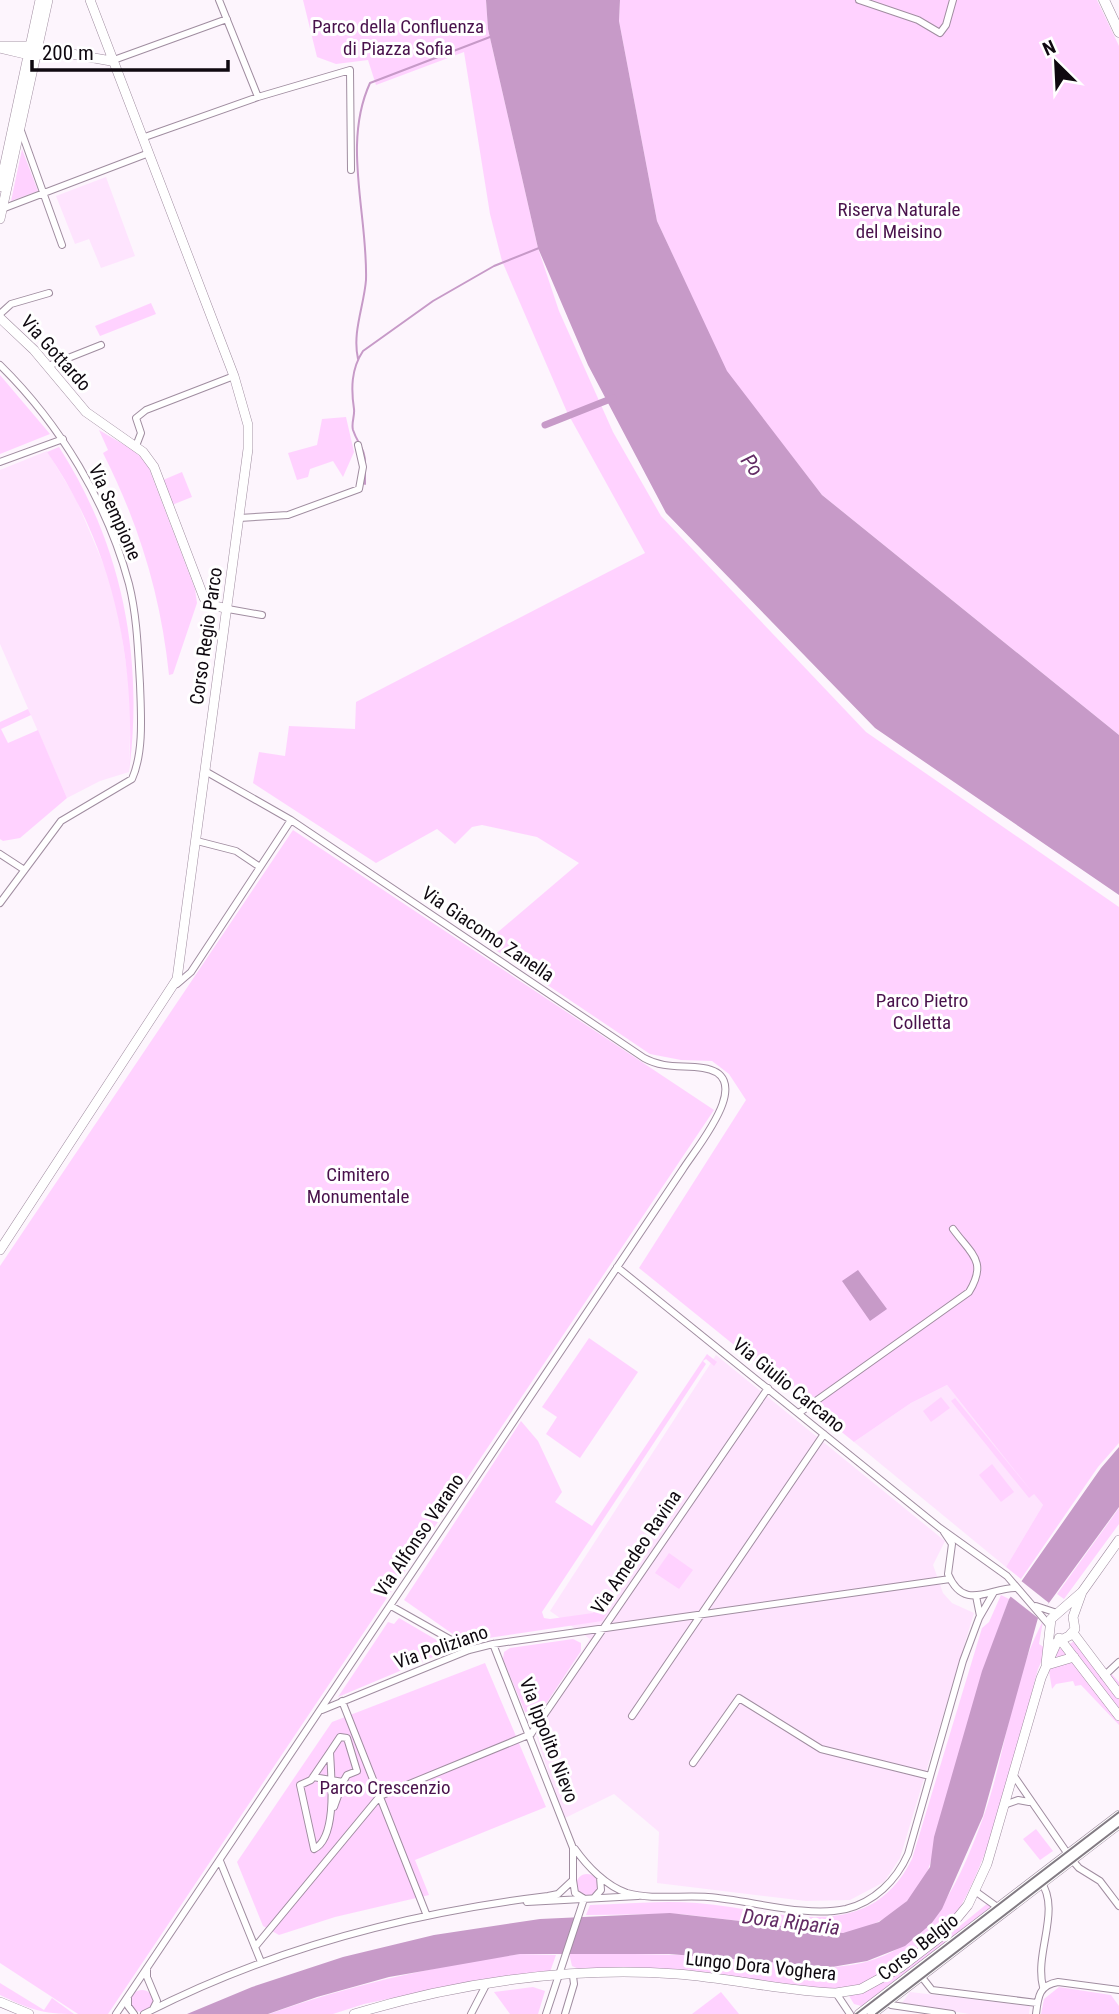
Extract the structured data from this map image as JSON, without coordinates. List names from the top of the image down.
{
  "streets": {
    "street": [
      "Via Gottardo",
      "Via Sempione",
      "Corso Regio Parco",
      "Via Giacomo Zanella",
      "Via Giulio Carcano",
      "Via Alfonso Varano",
      "Via Amedeo Ravina",
      "Via Poliziano",
      "Via Ippolito Nievo",
      "Corso Belgio",
      "Lungo Dora Voghera"
    ]
  },
  "crossings": [
    ["Via Gottardo", "Corso Regio Parco"],
    ["Corso Regio Parco", "Via Giacomo Zanella"],
    ["Via Giacomo Zanella", "Via Alfonso Varano"],
    ["Via Giulio Carcano", "Via Alfonso Varano"],
    ["Via Giulio Carcano", "Via Amedeo Ravina"],
    ["Via Giulio Carcano", "Via Poliziano"],
    ["Via Alfonso Varano", "Via Poliziano"],
    ["Via Amedeo Ravina", "Via Poliziano"],
    ["Via Amedeo Ravina", "Via Ippolito Nievo"],
    ["Via Poliziano", "Via Ippolito Nievo"]
  ],
  "water": ["Po", "Dora Riparia"],
  "parks": [
    "Parco della Confluenza di Piazza Sofia",
    "Riserva Naturale del Meisino",
    "Parco Pietro Colletta",
    "Cimitero Monumentale",
    "Parco Crescenzio"
  ],
  "scale_bar": "200 m",
  "north": "top left"
}
